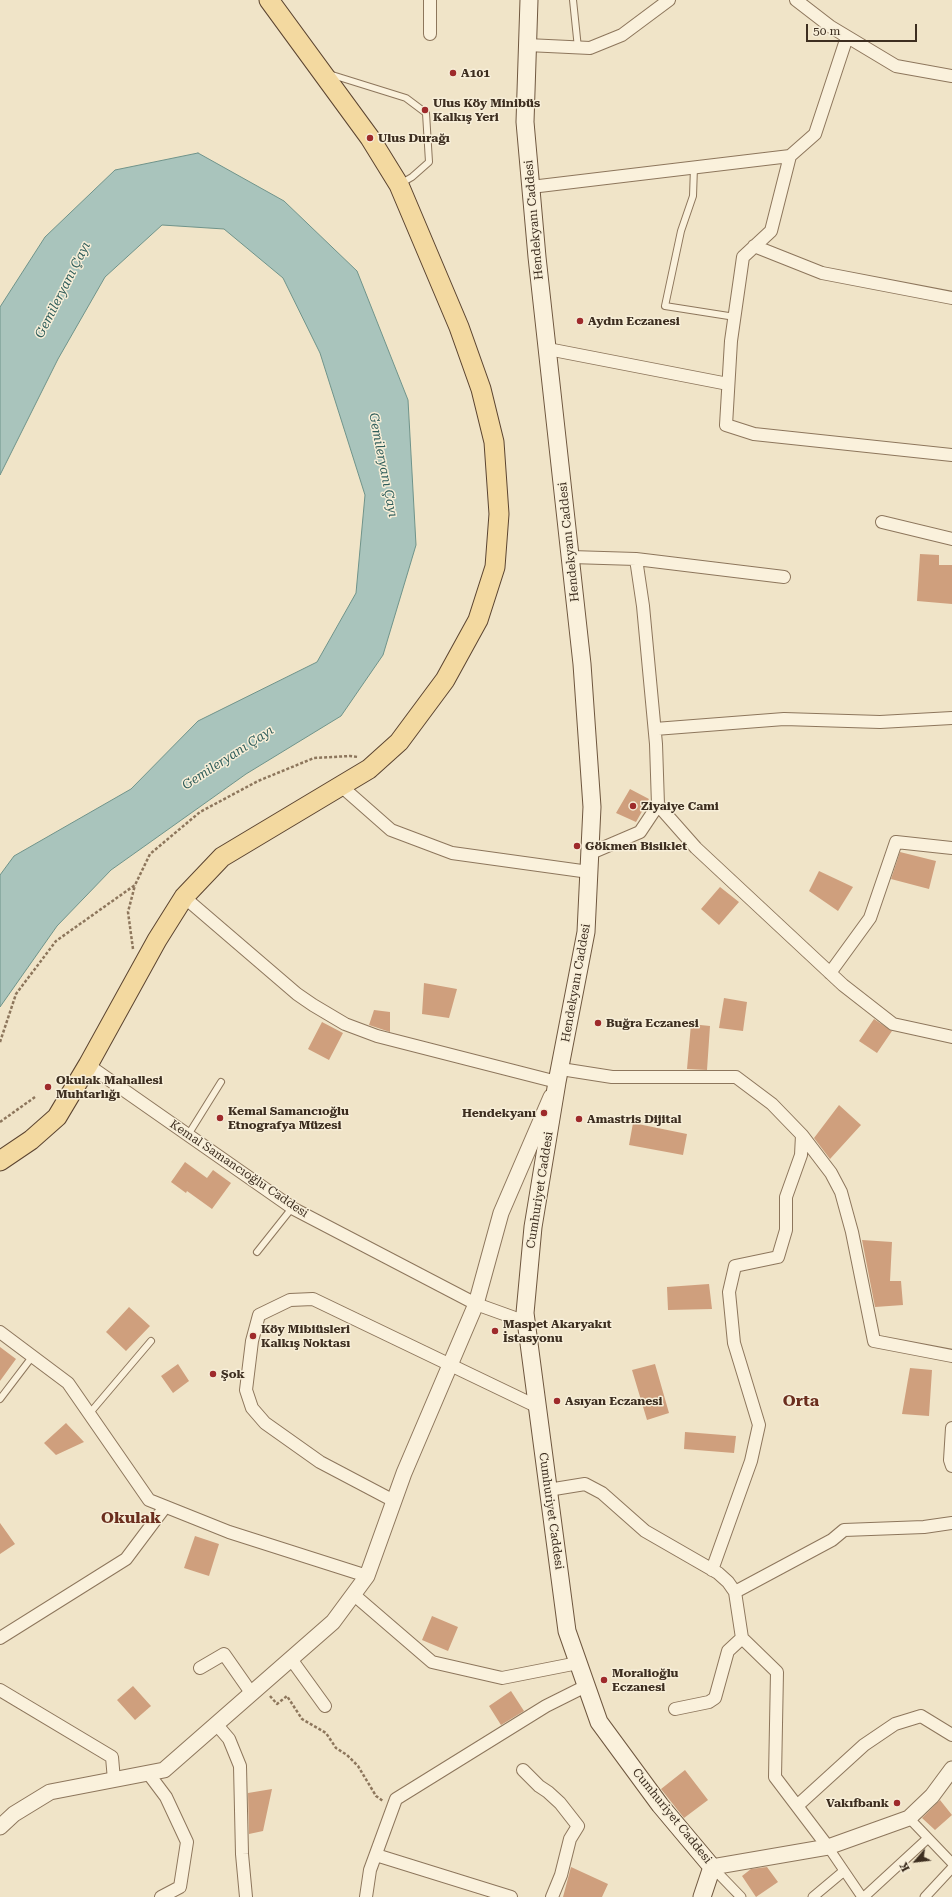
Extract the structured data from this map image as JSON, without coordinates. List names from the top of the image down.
{
  "streets": {
    "main road": ["Hendekyanı Caddesi", "Cumhuriyet Caddesi"],
    "street": ["Kemal Samancıoğlu Caddesi"]
  },
  "crossings": [
    ["Hendekyanı Caddesi", "Cumhuriyet Caddesi"],
    ["Kemal Samancıoğlu Caddesi", "Cumhuriyet Caddesi"]
  ],
  "districts": ["Orta", "Okulak"],
  "water": ["Gemileryanı Çayı"],
  "places": [
    "A101",
    "Ulus Köy Minibüs Kalkış Yeri",
    "Ulus Durağı",
    "Aydın Eczanesi",
    "Ziyaiye Cami",
    "Gökmen Bisiklet",
    "Buğra Eczanesi",
    "Okulak Mahallesi Muhtarlığı",
    "Hendekyanı",
    "Kemal Samancıoğlu Etnografya Müzesi",
    "Amastris Dijital",
    "Maspet Akaryakıt İstasyonu",
    "Köy Mibiüsleri Kalkış Noktası",
    "Şok",
    "Asıyan Eczanesi",
    "Moralioğlu Eczanesi",
    "Vakıfbank"
  ],
  "scale_bar": "50 m",
  "north": "bottom left"
}
